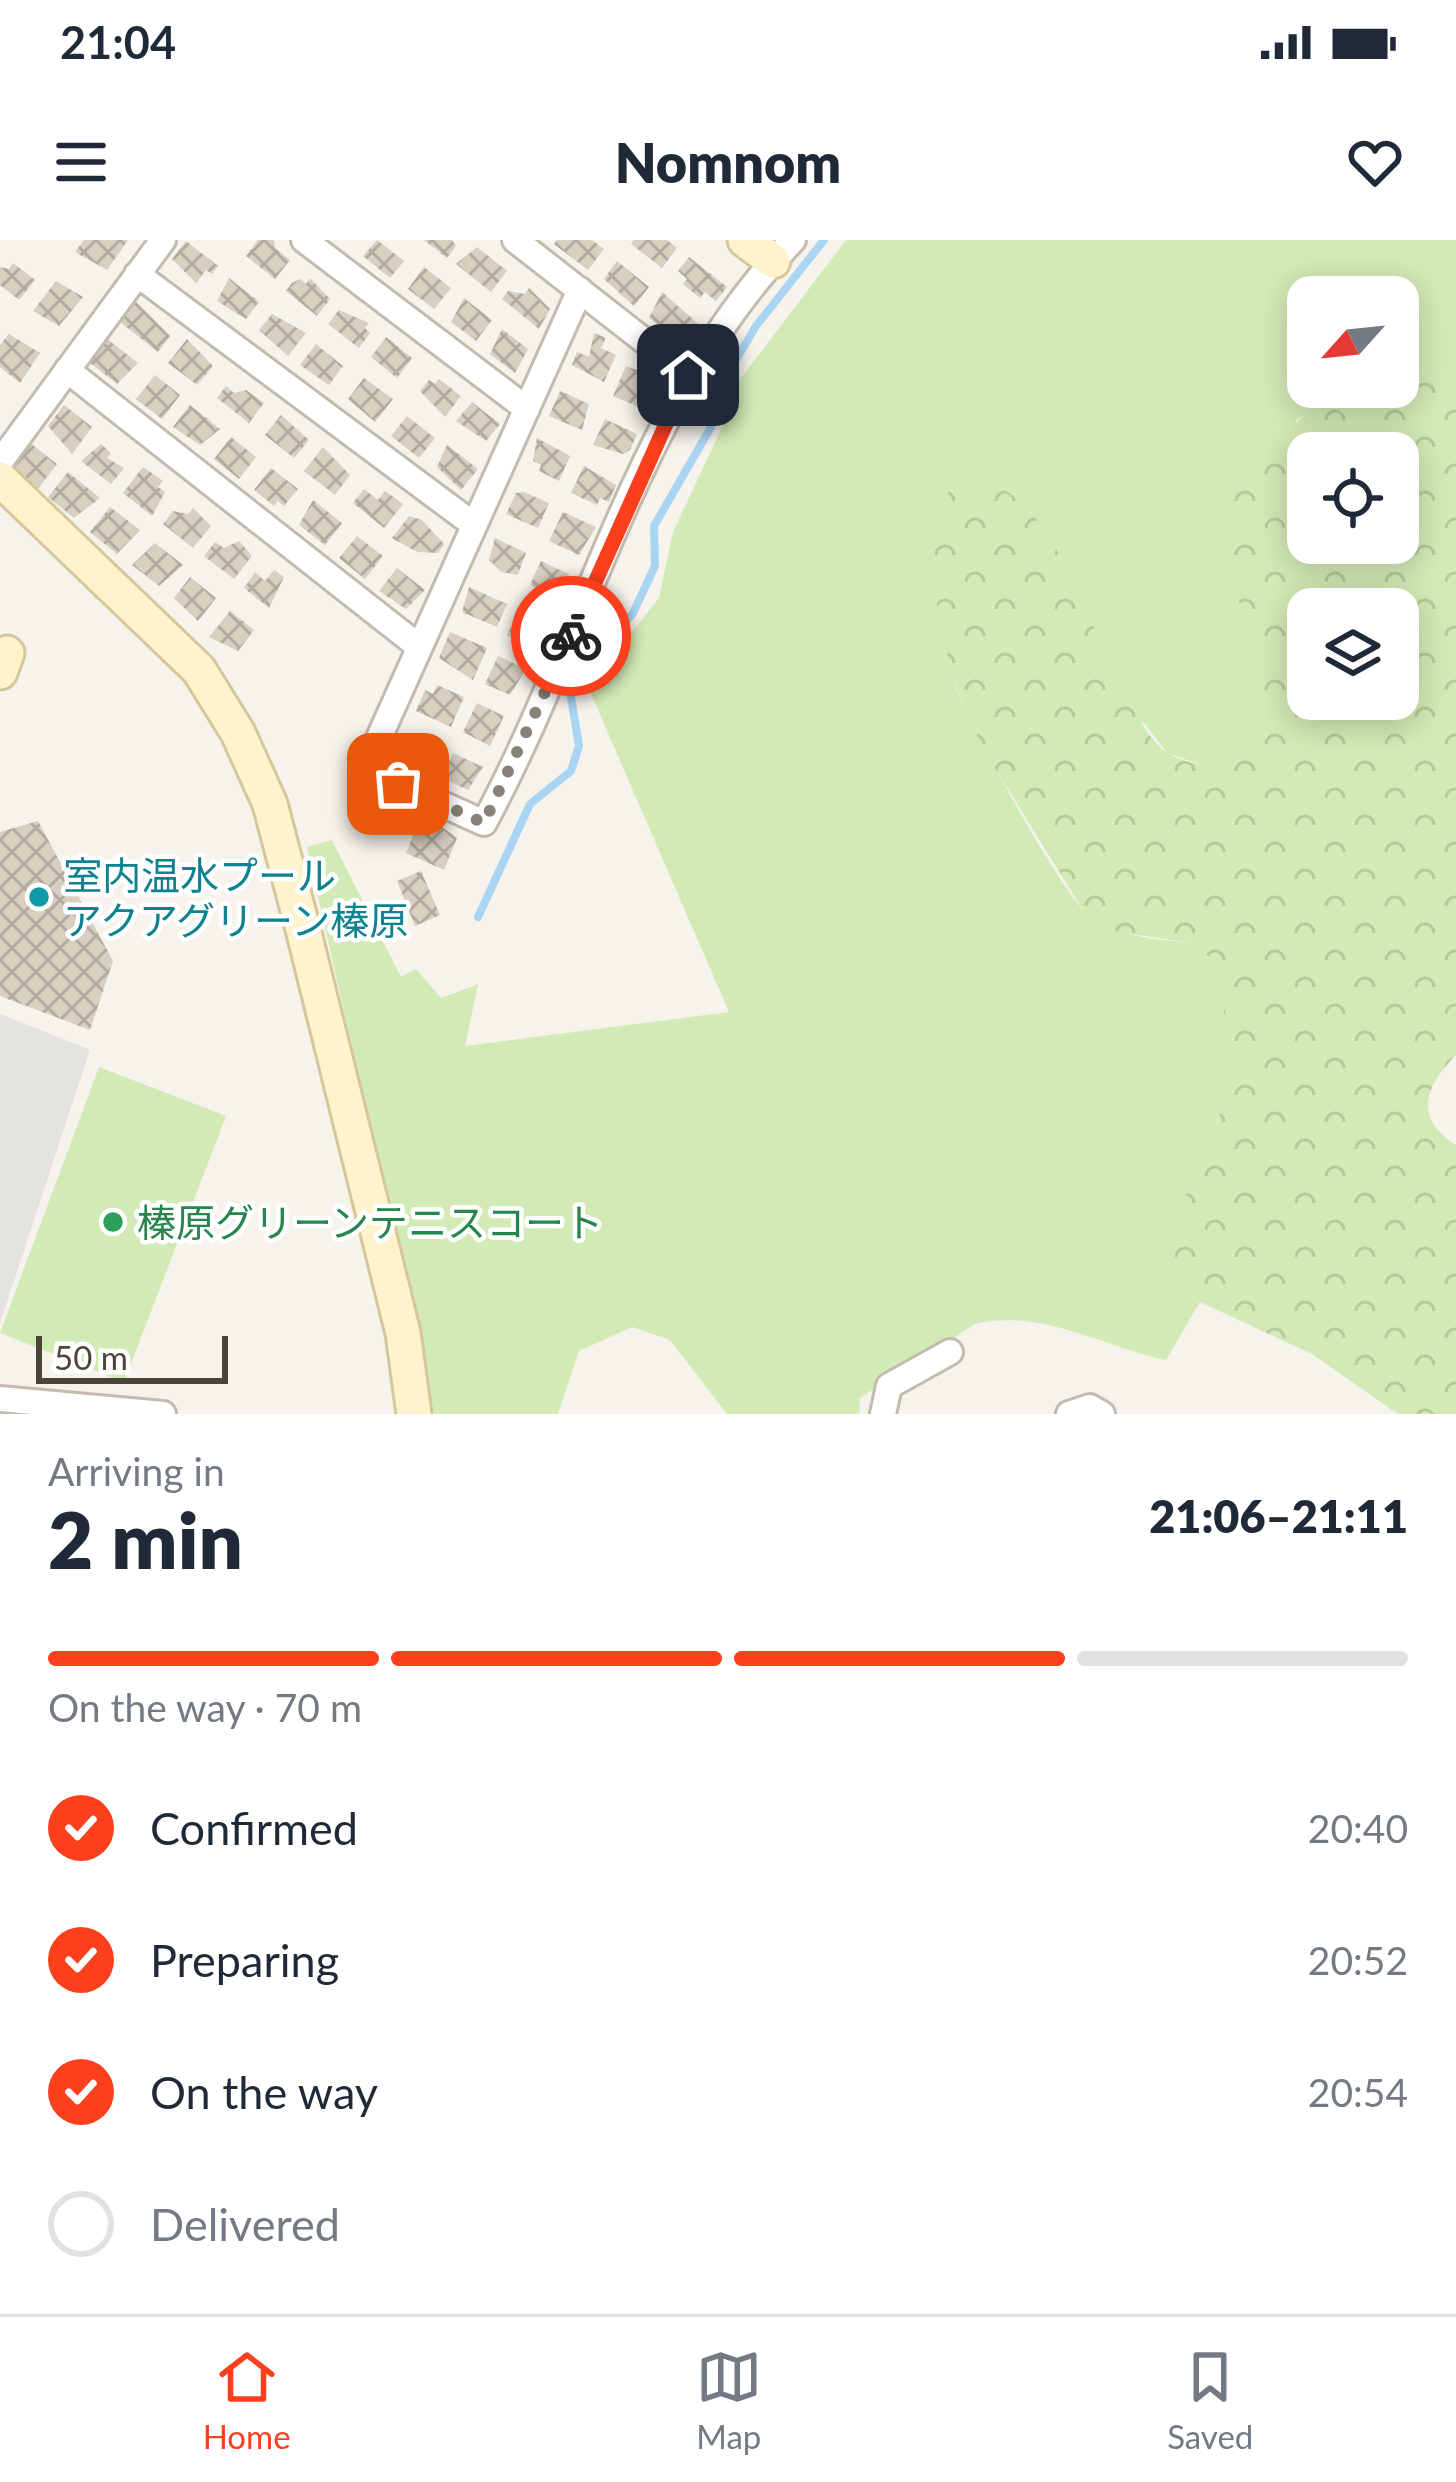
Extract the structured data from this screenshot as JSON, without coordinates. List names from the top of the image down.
{
  "places": ["室内温水プール アクアグリーン榛原", "榛原グリーンテニスコート"],
  "scale_bar": "50 m",
  "north": "bottom left",
  "page": {
    "status": "21:04",
    "header": "Nomnom",
    "scale": "50 m",
    "heading": ["2 min", "Arriving in", "21:06–21:11"],
    "bar": "On the way · 70 m",
    "list": [
      ["Confirmed", "20:40"],
      ["Preparing", "20:52"],
      ["On the way", "20:54"],
      "Delivered"
    ],
    "tabs": ["Home", "Map", "Saved"]
  }
}
